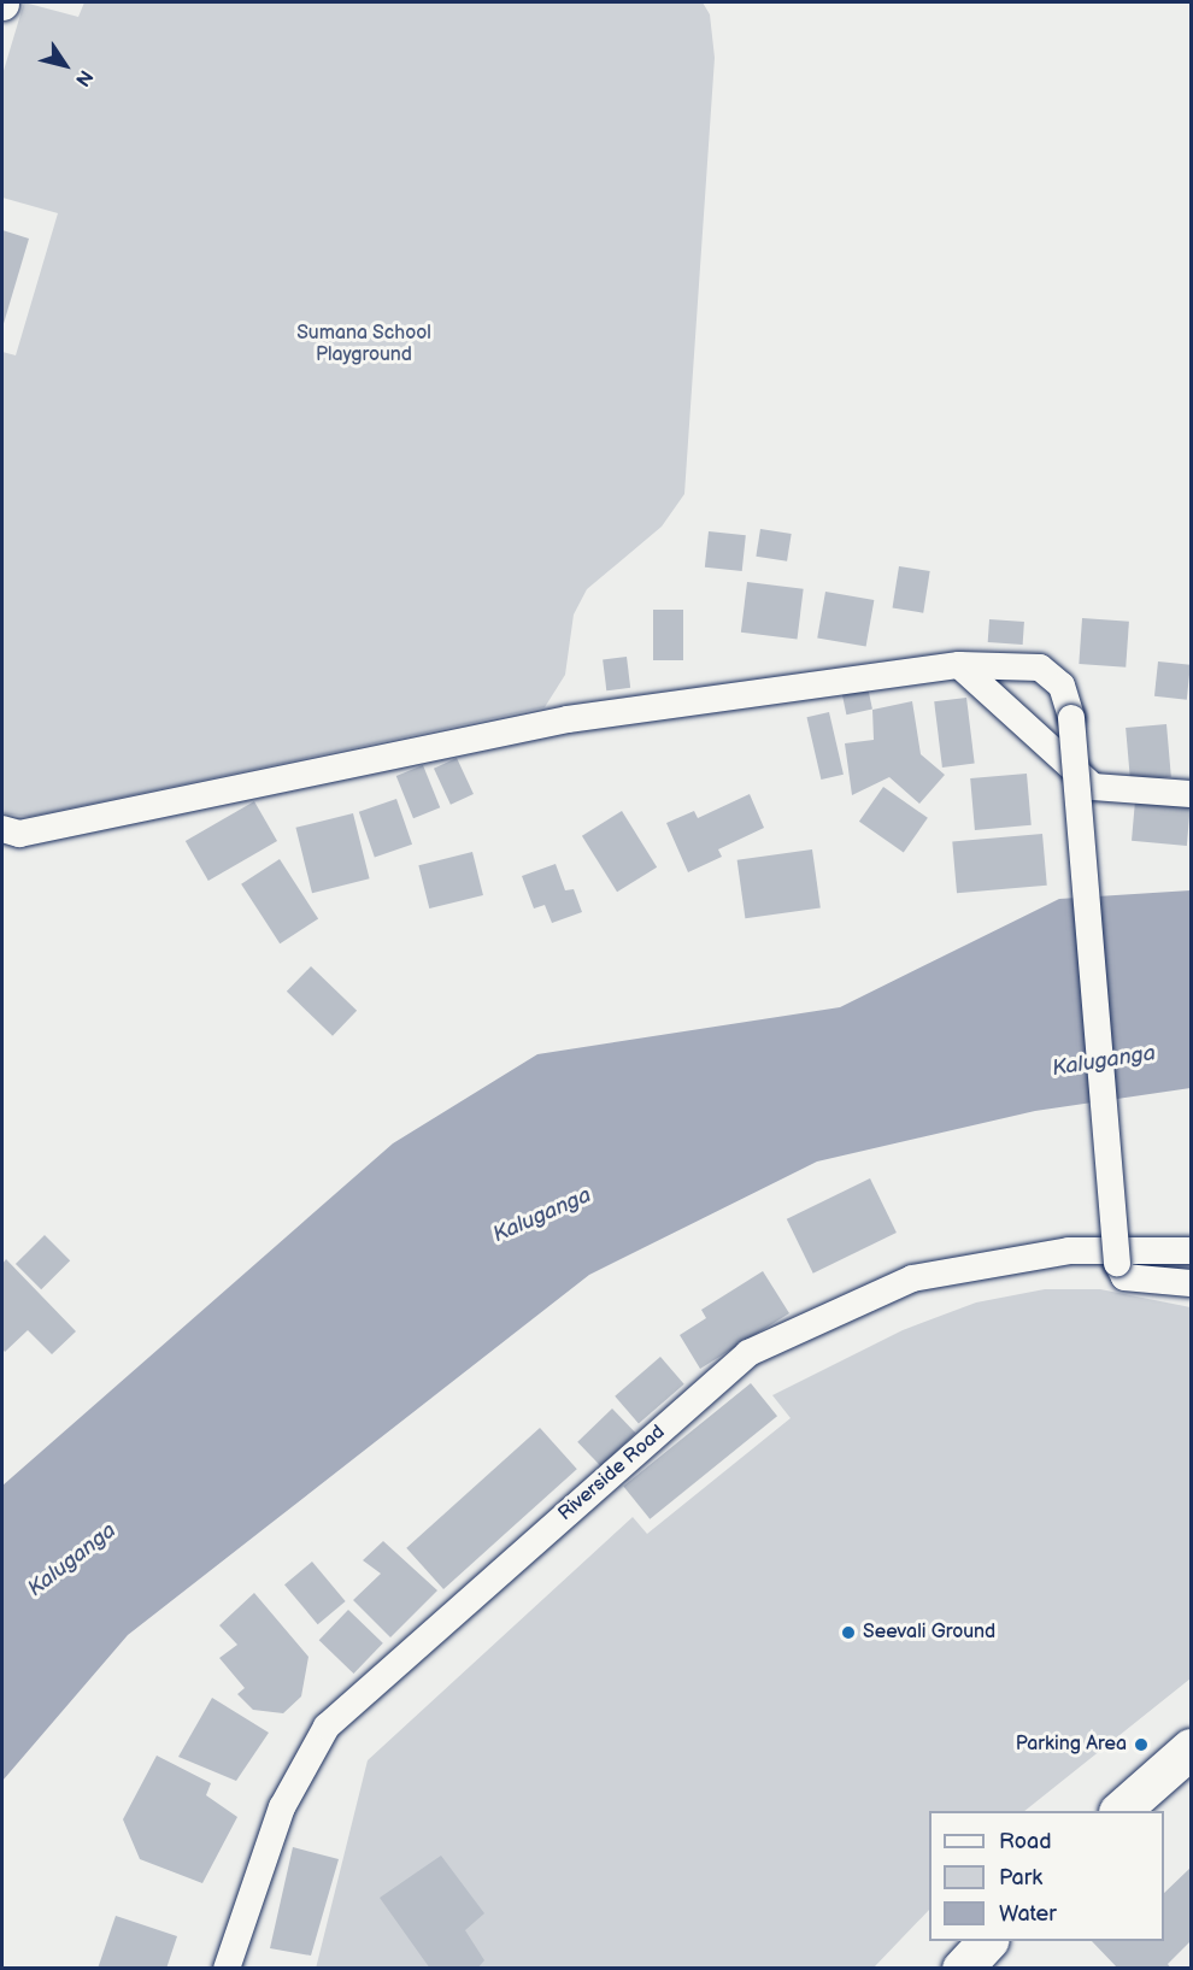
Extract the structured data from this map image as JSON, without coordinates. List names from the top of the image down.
{
  "streets": {
    "street": ["Riverside Road"]
  },
  "water": ["Kaluganga"],
  "parks": ["Sumana School Playground"],
  "places": ["Seevali Ground", "Parking Area"],
  "legend": ["Road", "Park", "Water"],
  "north": "bottom right"
}
